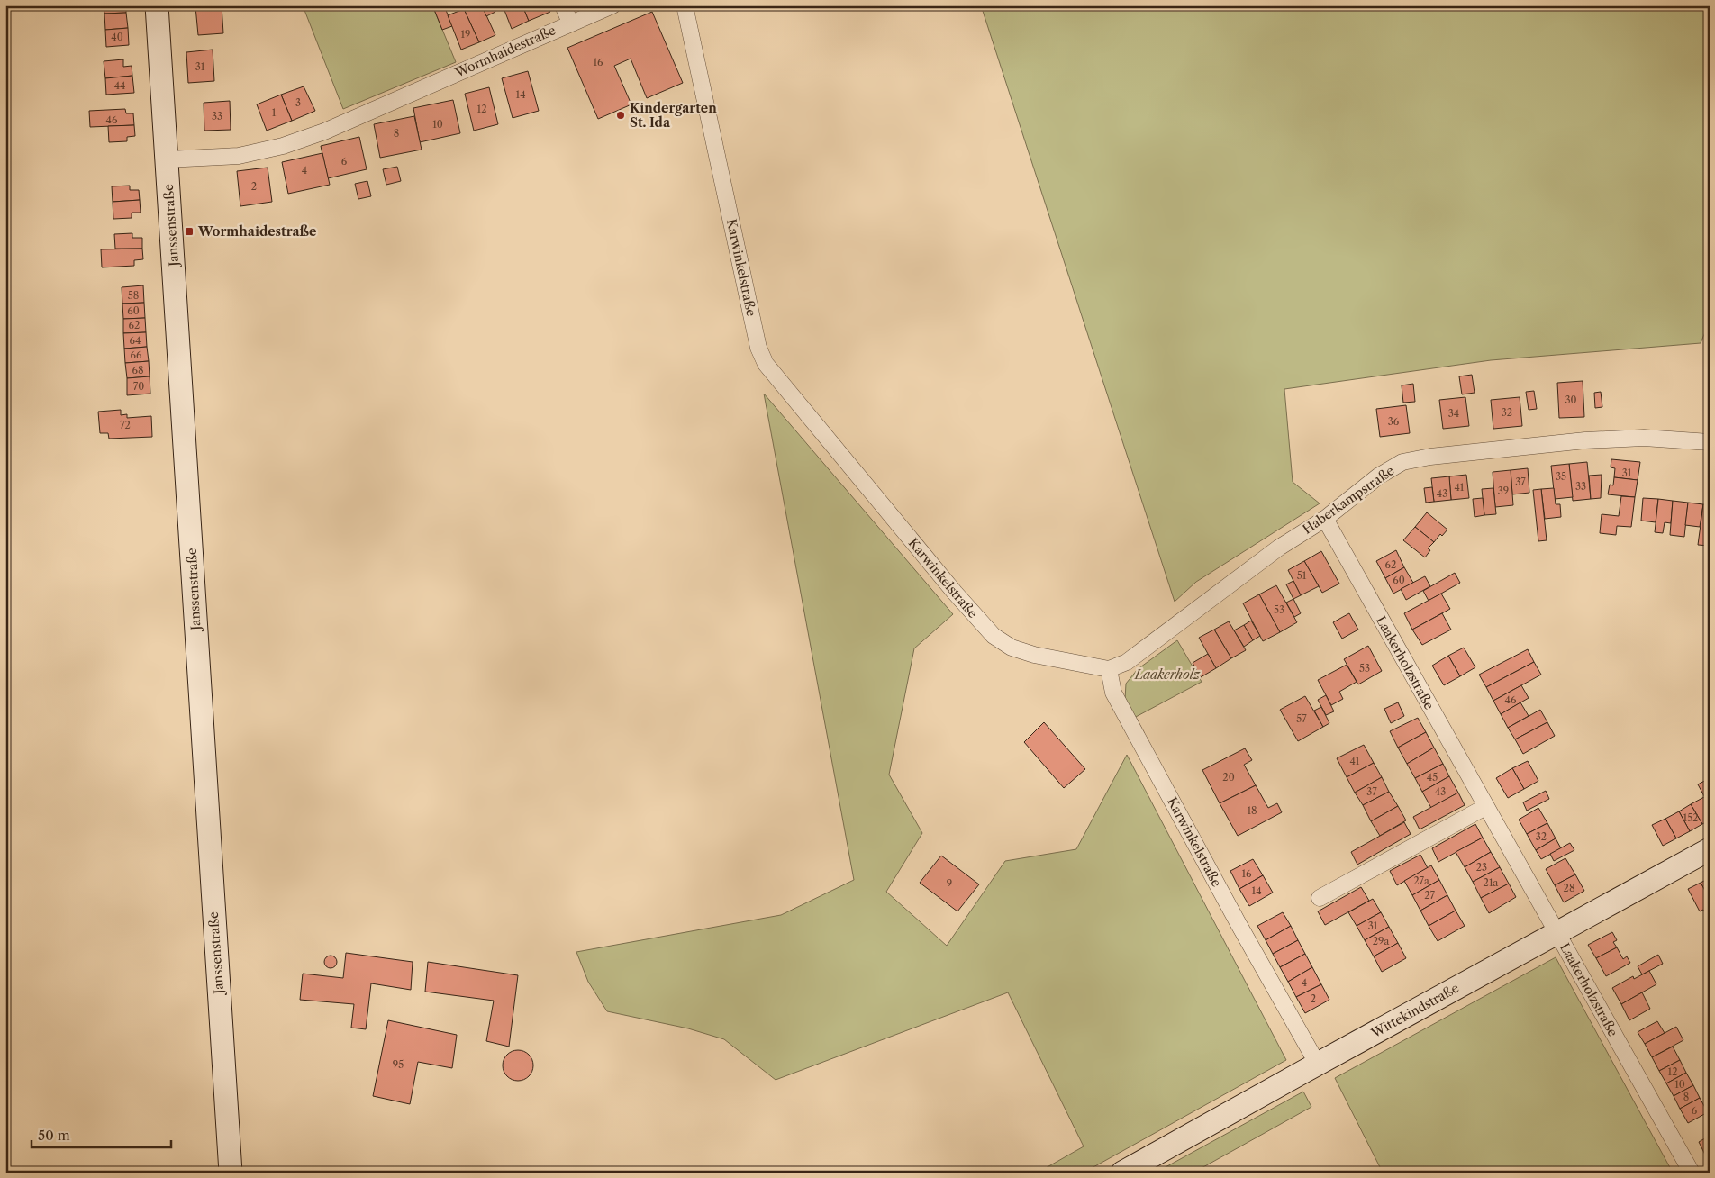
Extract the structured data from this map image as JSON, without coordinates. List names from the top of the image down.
{
  "streets": {
    "main road": ["Janssenstraße", "Wittekindstraße"],
    "street": [
      "Wormhaidestraße",
      "Karwinkelstraße",
      "Haberkampstraße",
      "Laakerholzstraße"
    ]
  },
  "crossings": [
    ["Wormhaidestraße", "Janssenstraße"],
    ["Karwinkelstraße", "Haberkampstraße"],
    ["Karwinkelstraße", "Wittekindstraße"],
    ["Haberkampstraße", "Laakerholzstraße"],
    ["Laakerholzstraße", "Wittekindstraße"]
  ],
  "parks": ["Laakerholz"],
  "places": {
    "other": ["Kindergarten St. Ida"],
    "transit": ["Wormhaidestraße"]
  },
  "house_numbers": [
    "19",
    "40",
    "16",
    "31",
    "44",
    "14",
    "3",
    "12",
    "1",
    "33",
    "46",
    "10",
    "8",
    "6",
    "4",
    "2",
    "58",
    "60",
    "62",
    "64",
    "66",
    "68",
    "70",
    "30",
    "32",
    "34",
    "36",
    "72",
    "31",
    "35",
    "37",
    "33",
    "41",
    "39",
    "43",
    "62",
    "51",
    "60",
    "53",
    "53",
    "46",
    "57",
    "41",
    "20",
    "45",
    "37",
    "43",
    "18",
    "152",
    "32",
    "23",
    "16",
    "27a",
    "21a",
    "9",
    "28",
    "14",
    "27",
    "31",
    "29a",
    "4",
    "2",
    "95",
    "12",
    "10",
    "8",
    "6"
  ],
  "scale_bar": "50 m"
}
